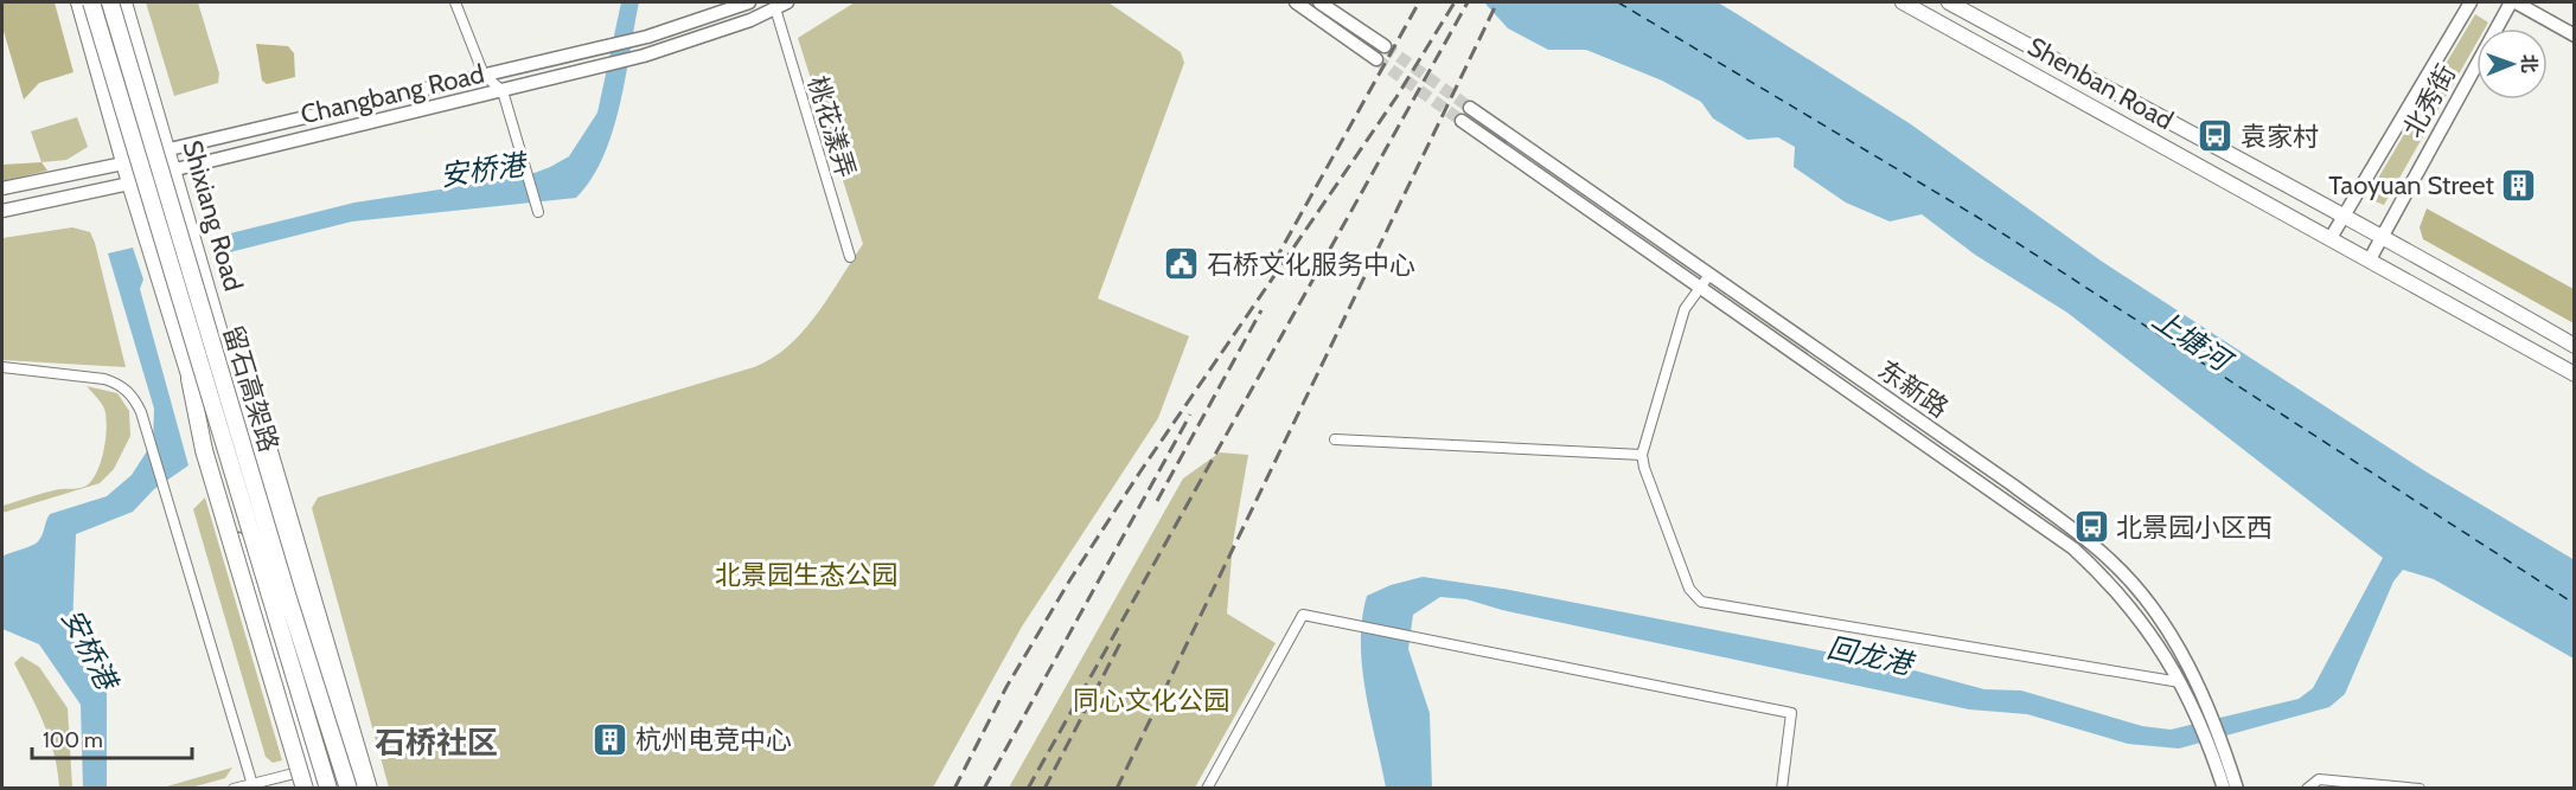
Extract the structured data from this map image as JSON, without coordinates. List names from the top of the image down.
{
  "streets": {
    "highway": ["留石高架路"],
    "main road": [
      "Shenban Road",
      "Changbang Road",
      "北秀街",
      "Shixiang Road",
      "东新路"
    ],
    "street": ["桃花漾弄"]
  },
  "crossings": [
    ["Shenban Road", "北秀街"],
    ["Changbang Road", "桃花漾弄"],
    ["Changbang Road", "Shixiang Road"]
  ],
  "districts": ["石桥社区"],
  "water": ["安桥港", "上塘河", "回龙港"],
  "parks": ["北景园生态公园", "同心文化公园"],
  "places": {
    "bus stop": ["袁家村", "北景园小区西"],
    "building": ["Taoyuan Street", "杭州电竞中心"],
    "public building": ["石桥文化服务中心"]
  },
  "scale_bar": "100 m",
  "north": "right"
}
